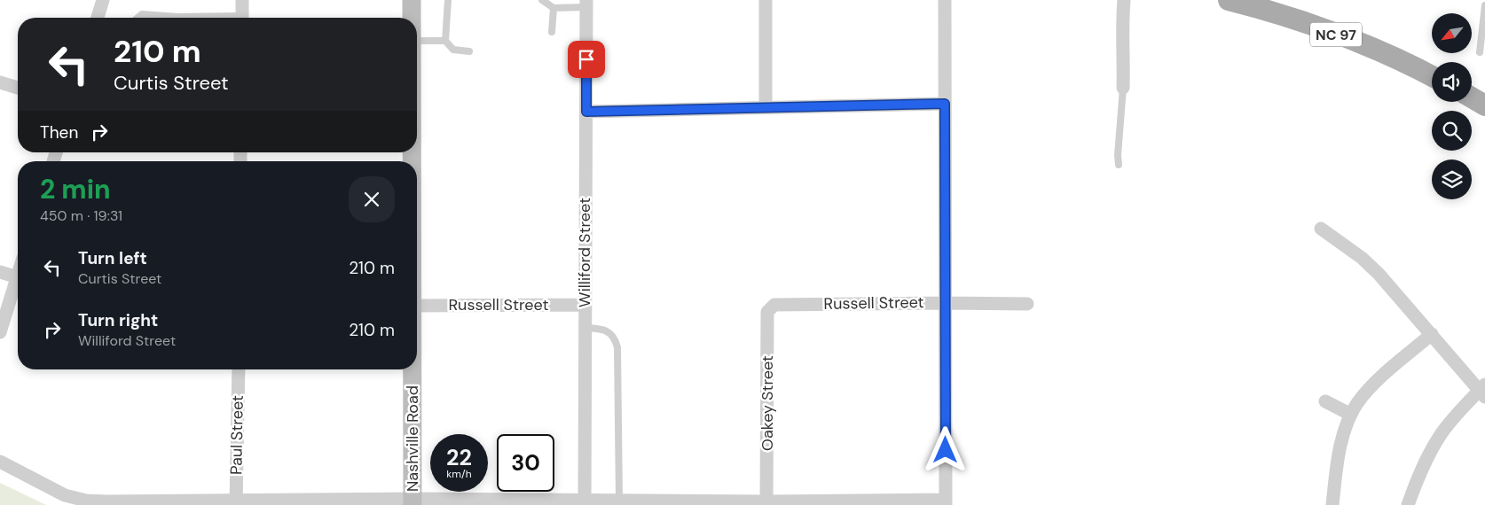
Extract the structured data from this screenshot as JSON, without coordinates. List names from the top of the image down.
{
  "streets": {
    "main road": ["NC 97", "Nashville Road"],
    "street": [
      "Williford Street",
      "Russell Street",
      "Oakey Street",
      "Paul Street"
    ]
  },
  "crossings": [
    ["Williford Street", "Russell Street"],
    ["Russell Street", "Oakey Street"]
  ],
  "north": "bottom left",
  "page": {
    "turn": ["210 m", "Curtis Street"],
    "then": "Then",
    "heading": ["2 min", "450 m · 19:31"],
    "list": [
      {
        "name": "Turn left",
        "note": "Curtis Street",
        "value": "210 m"
      },
      {
        "name": "Turn right",
        "note": "Williford Street",
        "value": "210 m"
      }
    ],
    "speed": "22 km/h",
    "limit": "30"
  }
}
